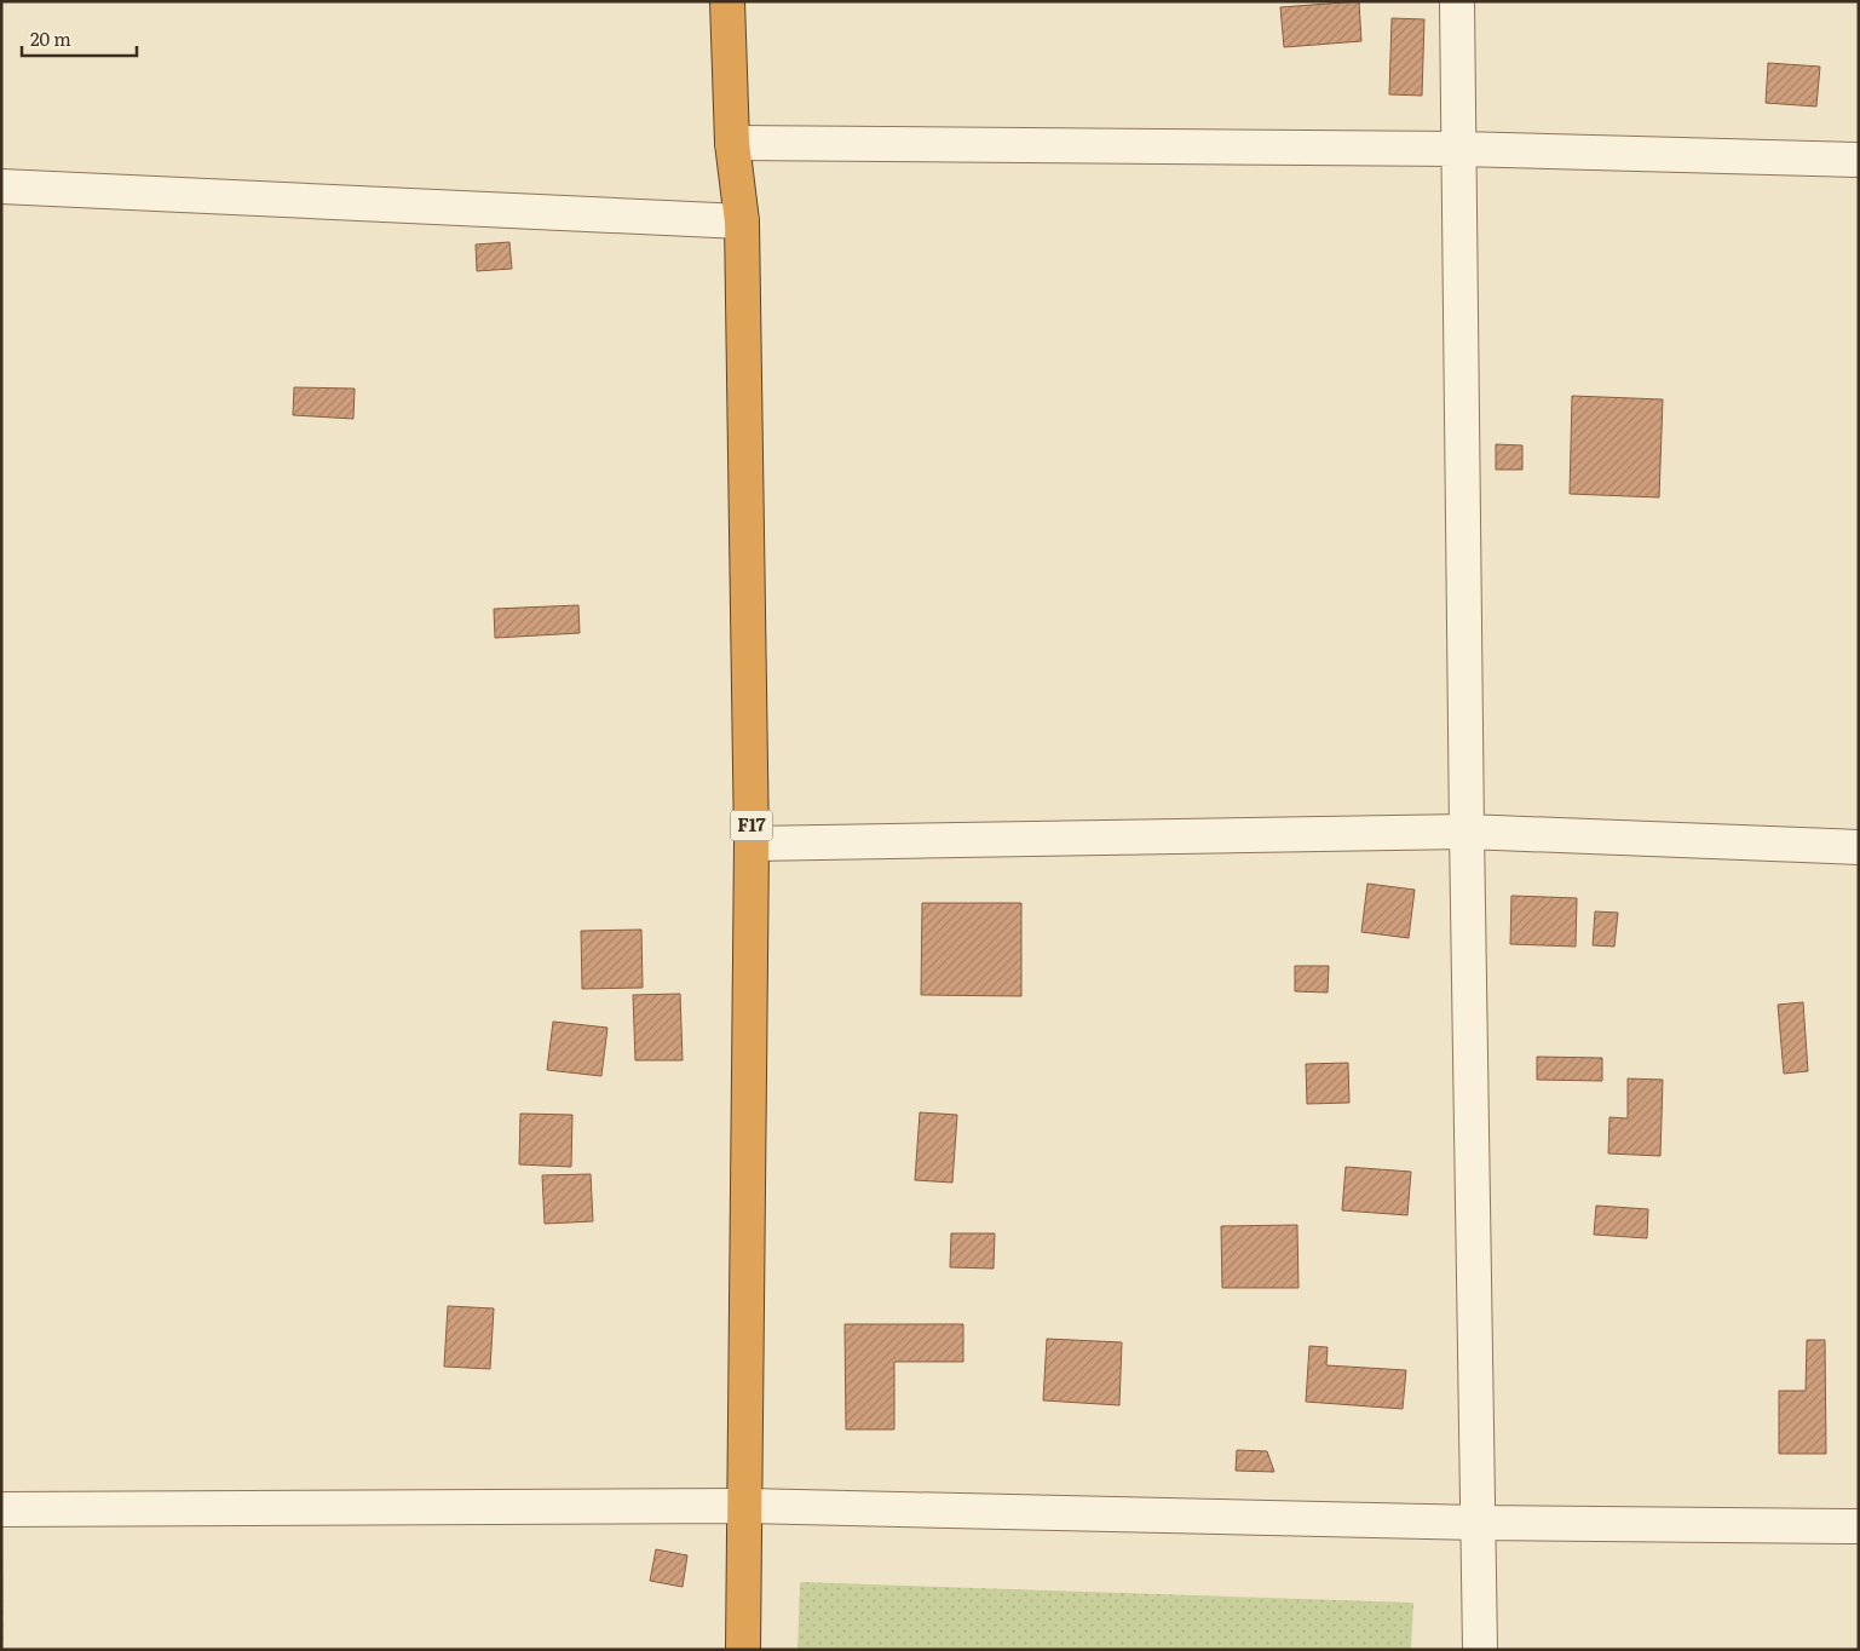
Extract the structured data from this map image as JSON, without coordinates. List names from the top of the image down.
{
  "streets": {
    "highway": ["F17"]
  },
  "scale_bar": "20 m"
}
